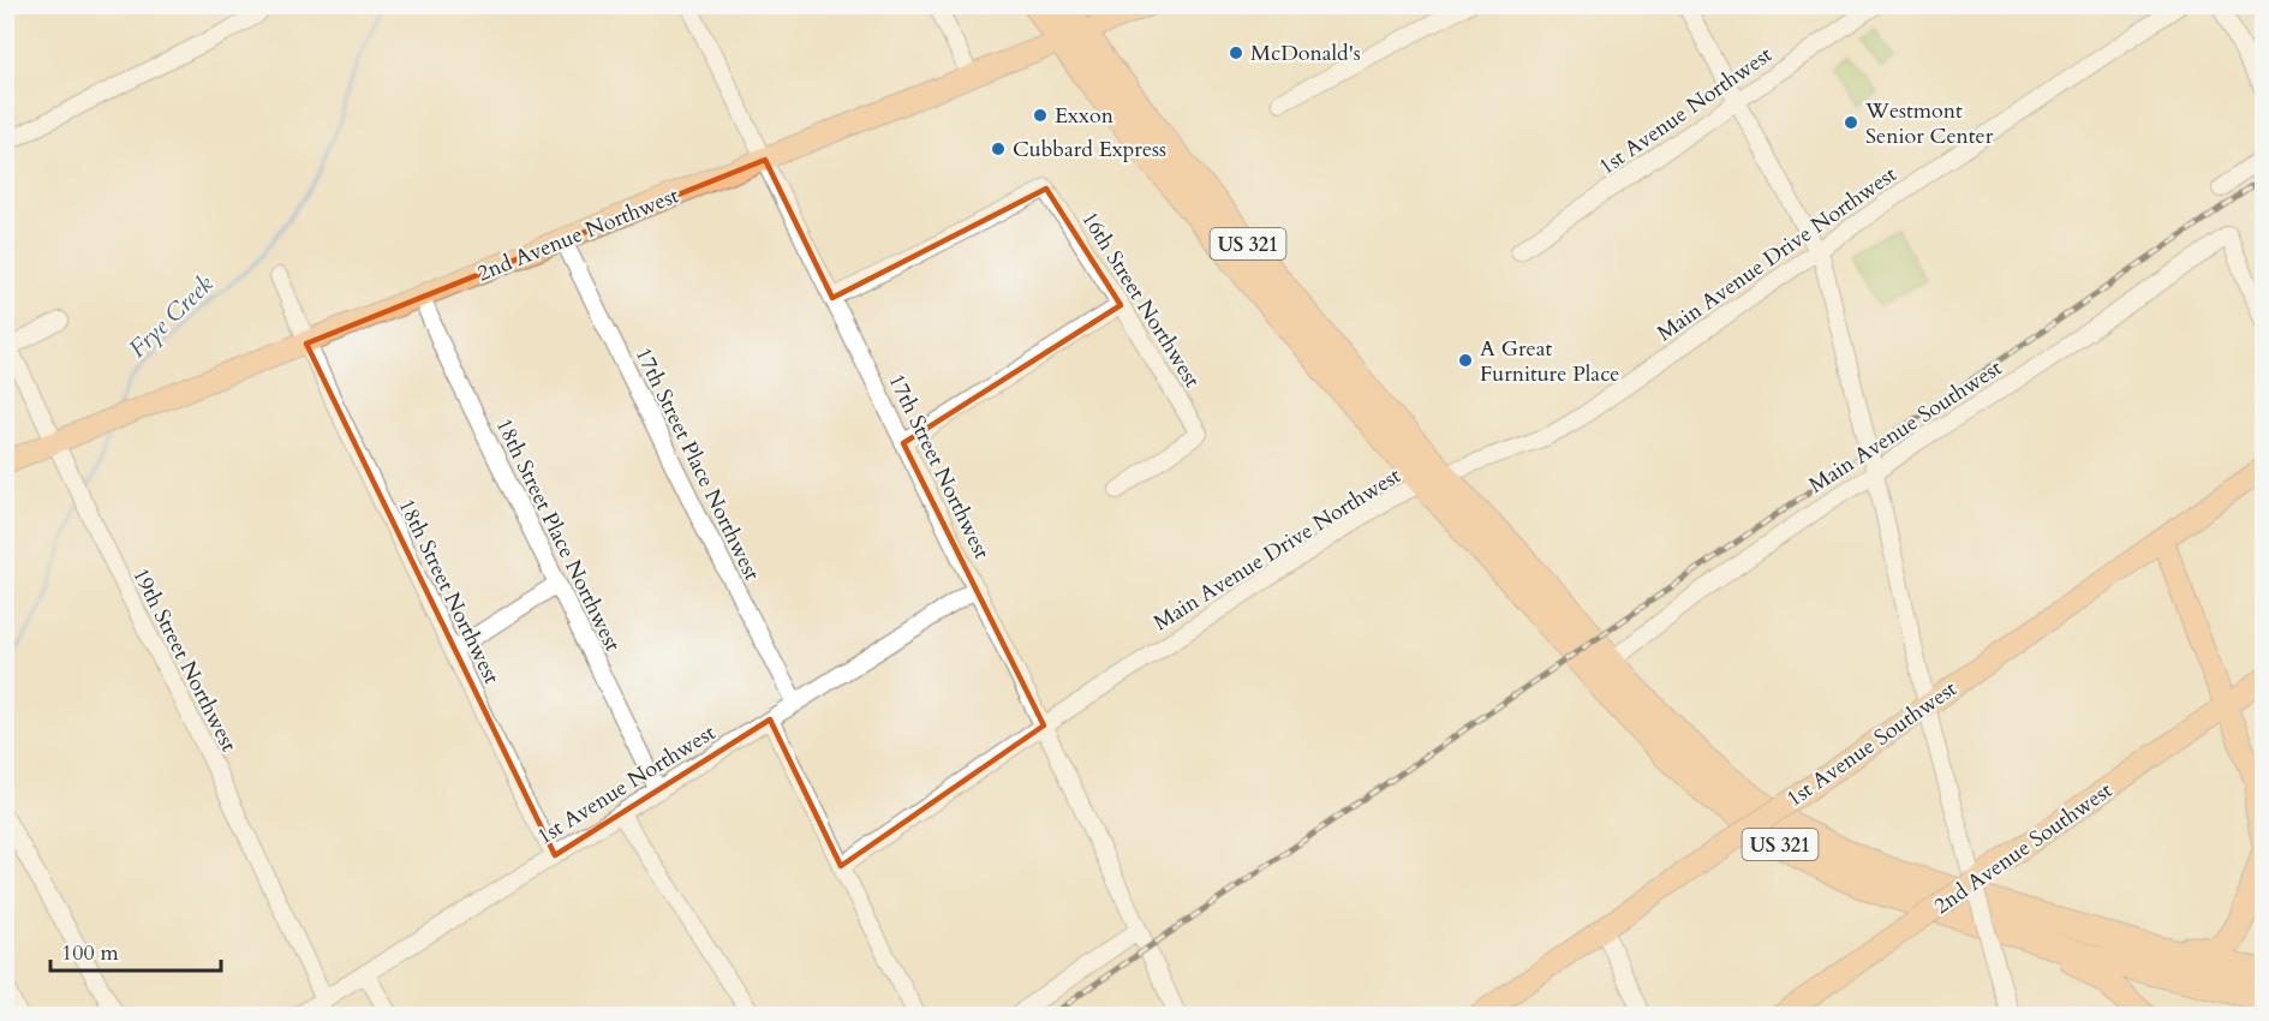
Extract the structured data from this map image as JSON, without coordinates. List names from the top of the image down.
{
  "streets": {
    "highway": ["US 321"],
    "main road": ["2nd Avenue Northwest", "1st Avenue Southwest", "2nd Avenue Southwest"],
    "street": [
      "1st Avenue Northwest",
      "Main Avenue Drive Northwest",
      "16th Street Northwest",
      "Main Avenue Southwest",
      "17th Street Place Northwest",
      "17th Street Northwest",
      "18th Street Place Northwest",
      "18th Street Northwest",
      "19th Street Northwest"
    ]
  },
  "crossings": [
    ["1st Avenue Northwest", "17th Street Place Northwest"],
    ["1st Avenue Northwest", "17th Street Northwest"],
    ["1st Avenue Northwest", "18th Street Place Northwest"],
    ["1st Avenue Northwest", "18th Street Northwest"],
    ["1st Avenue Northwest", "19th Street Northwest"],
    ["2nd Avenue Northwest", "US 321"],
    ["2nd Avenue Northwest", "17th Street Place Northwest"],
    ["2nd Avenue Northwest", "17th Street Northwest"],
    ["2nd Avenue Northwest", "18th Street Place Northwest"],
    ["2nd Avenue Northwest", "18th Street Northwest"],
    ["2nd Avenue Northwest", "19th Street Northwest"],
    ["US 321", "Main Avenue Drive Northwest"],
    ["US 321", "Main Avenue Southwest"],
    ["Main Avenue Drive Northwest", "17th Street Northwest"],
    ["16th Street Northwest", "17th Street Northwest"]
  ],
  "water": ["Frye Creek"],
  "places": [
    "McDonald's",
    "Exxon",
    "Westmont Senior Center",
    "Cubbard Express",
    "A Great Furniture Place"
  ],
  "scale_bar": "100 m"
}
